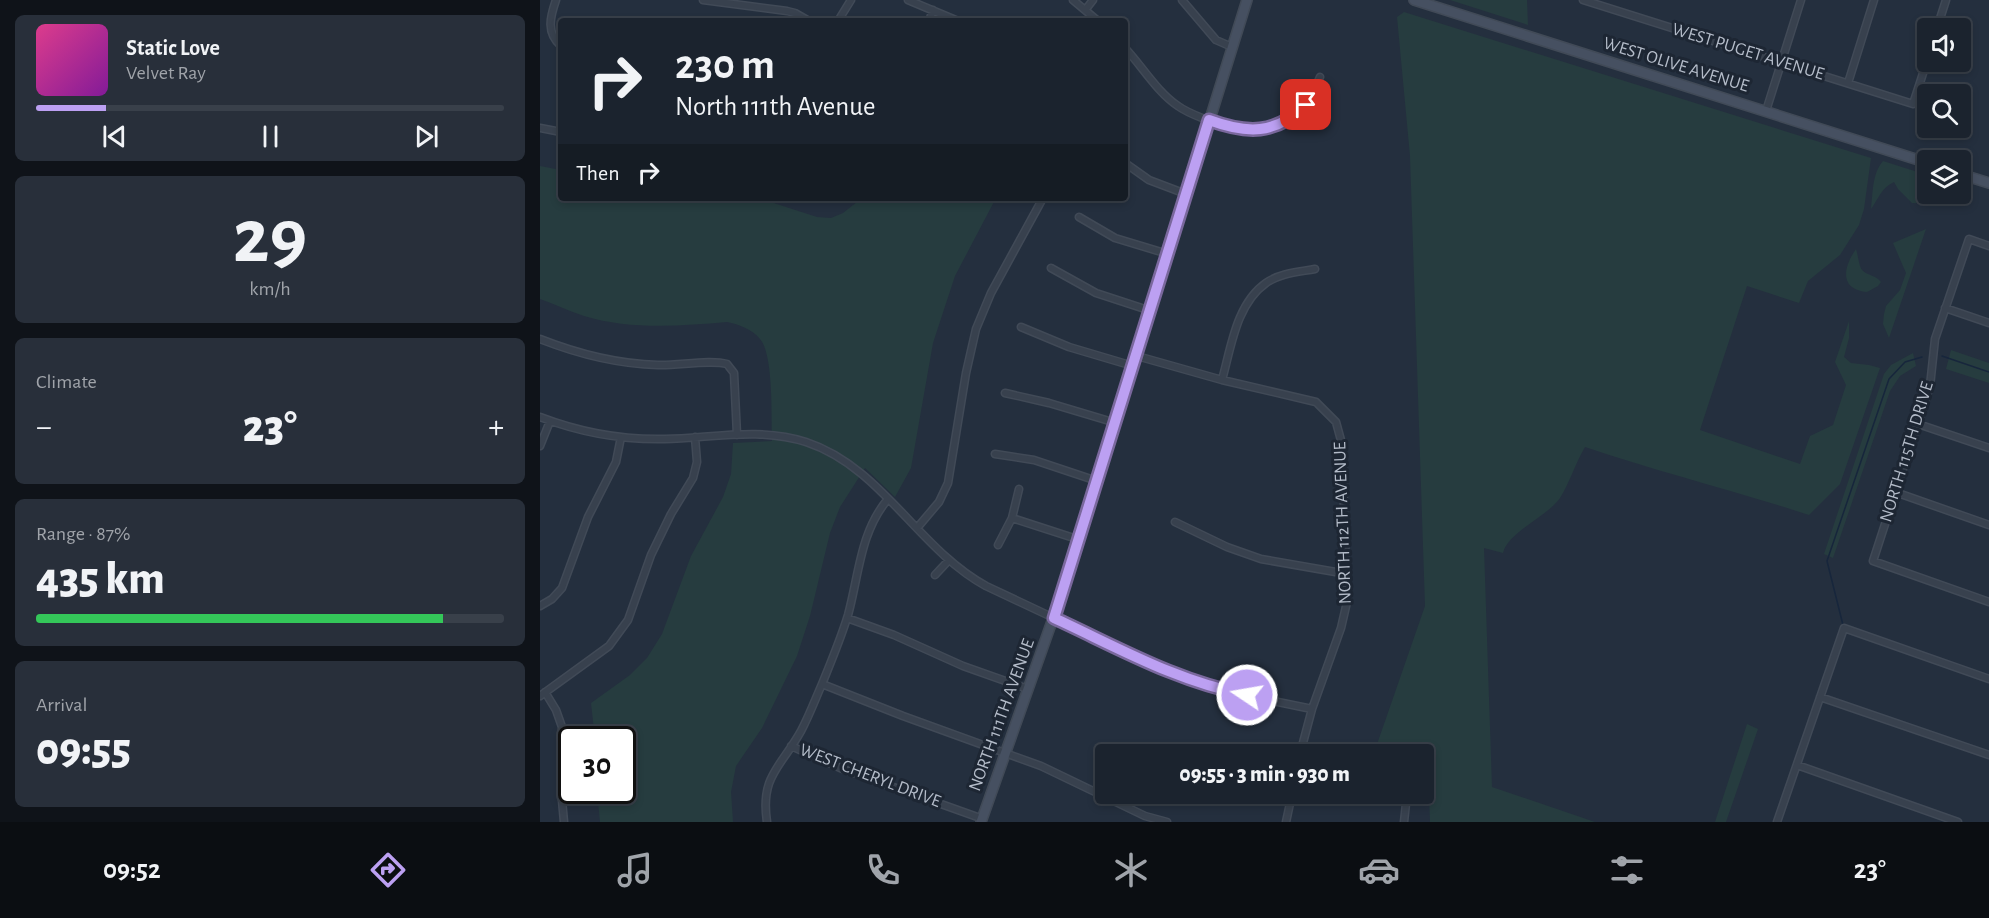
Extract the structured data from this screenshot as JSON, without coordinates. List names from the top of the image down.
{
  "streets": {
    "street": [
      "WEST PUGET AVENUE",
      "WEST OLIVE AVENUE",
      "NORTH 115TH DRIVE",
      "NORTH 112TH AVENUE",
      "NORTH 111TH AVENUE",
      "WEST CHERYL DRIVE"
    ]
  },
  "crossings": [
    ["NORTH 111TH AVENUE", "WEST CHERYL DRIVE"]
  ],
  "page": {
    "turn": ["230 m", "North 111th Avenue"],
    "song": ["Static Love", "Velvet Ray"],
    "then": "Then",
    "tile": [
      ["29", "km/h"],
      "Climate",
      ["Range · 87%", "435 km"],
      ["Arrival", "09:55"]
    ],
    "heat": ["−", "23°", "+"],
    "limit": "30",
    "trip": "09:55 · 3 min · 930 m",
    "tabs": ["09:52", "23°"]
  }
}
